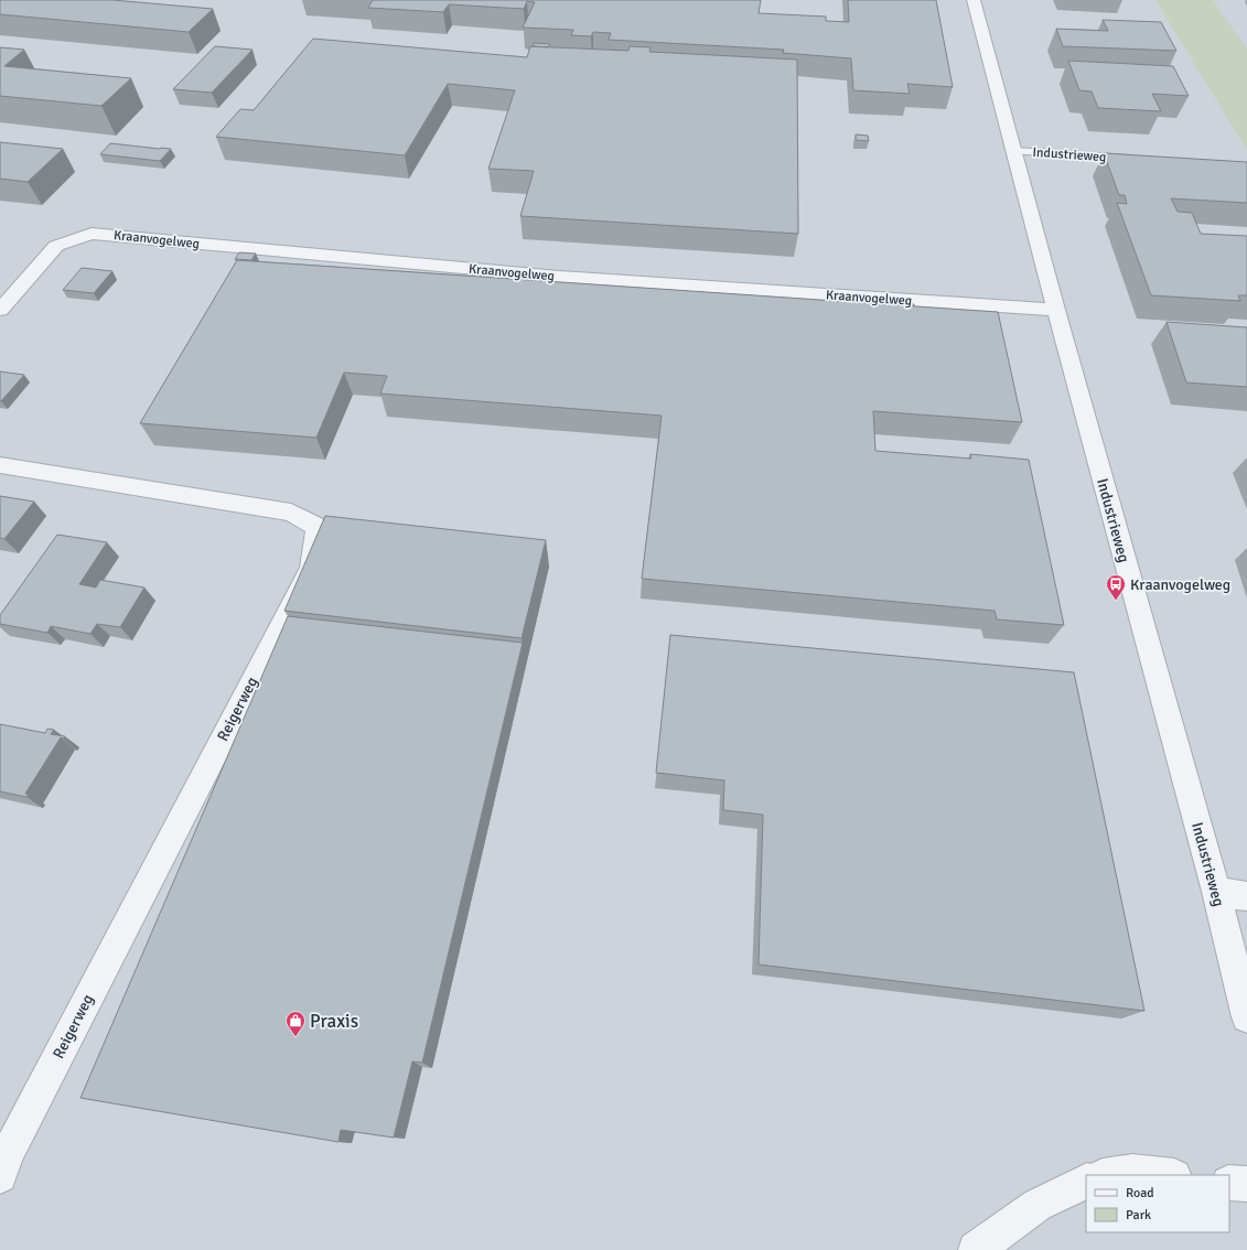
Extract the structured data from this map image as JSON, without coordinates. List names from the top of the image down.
{
  "streets": {
    "street": ["Industrieweg", "Kraanvogelweg", "Reigerweg"]
  },
  "crossings": [
    ["Industrieweg", "Kraanvogelweg"]
  ],
  "places": {
    "bus stop": ["Kraanvogelweg"],
    "shop": ["Praxis"]
  },
  "legend": ["Road", "Park"]
}
